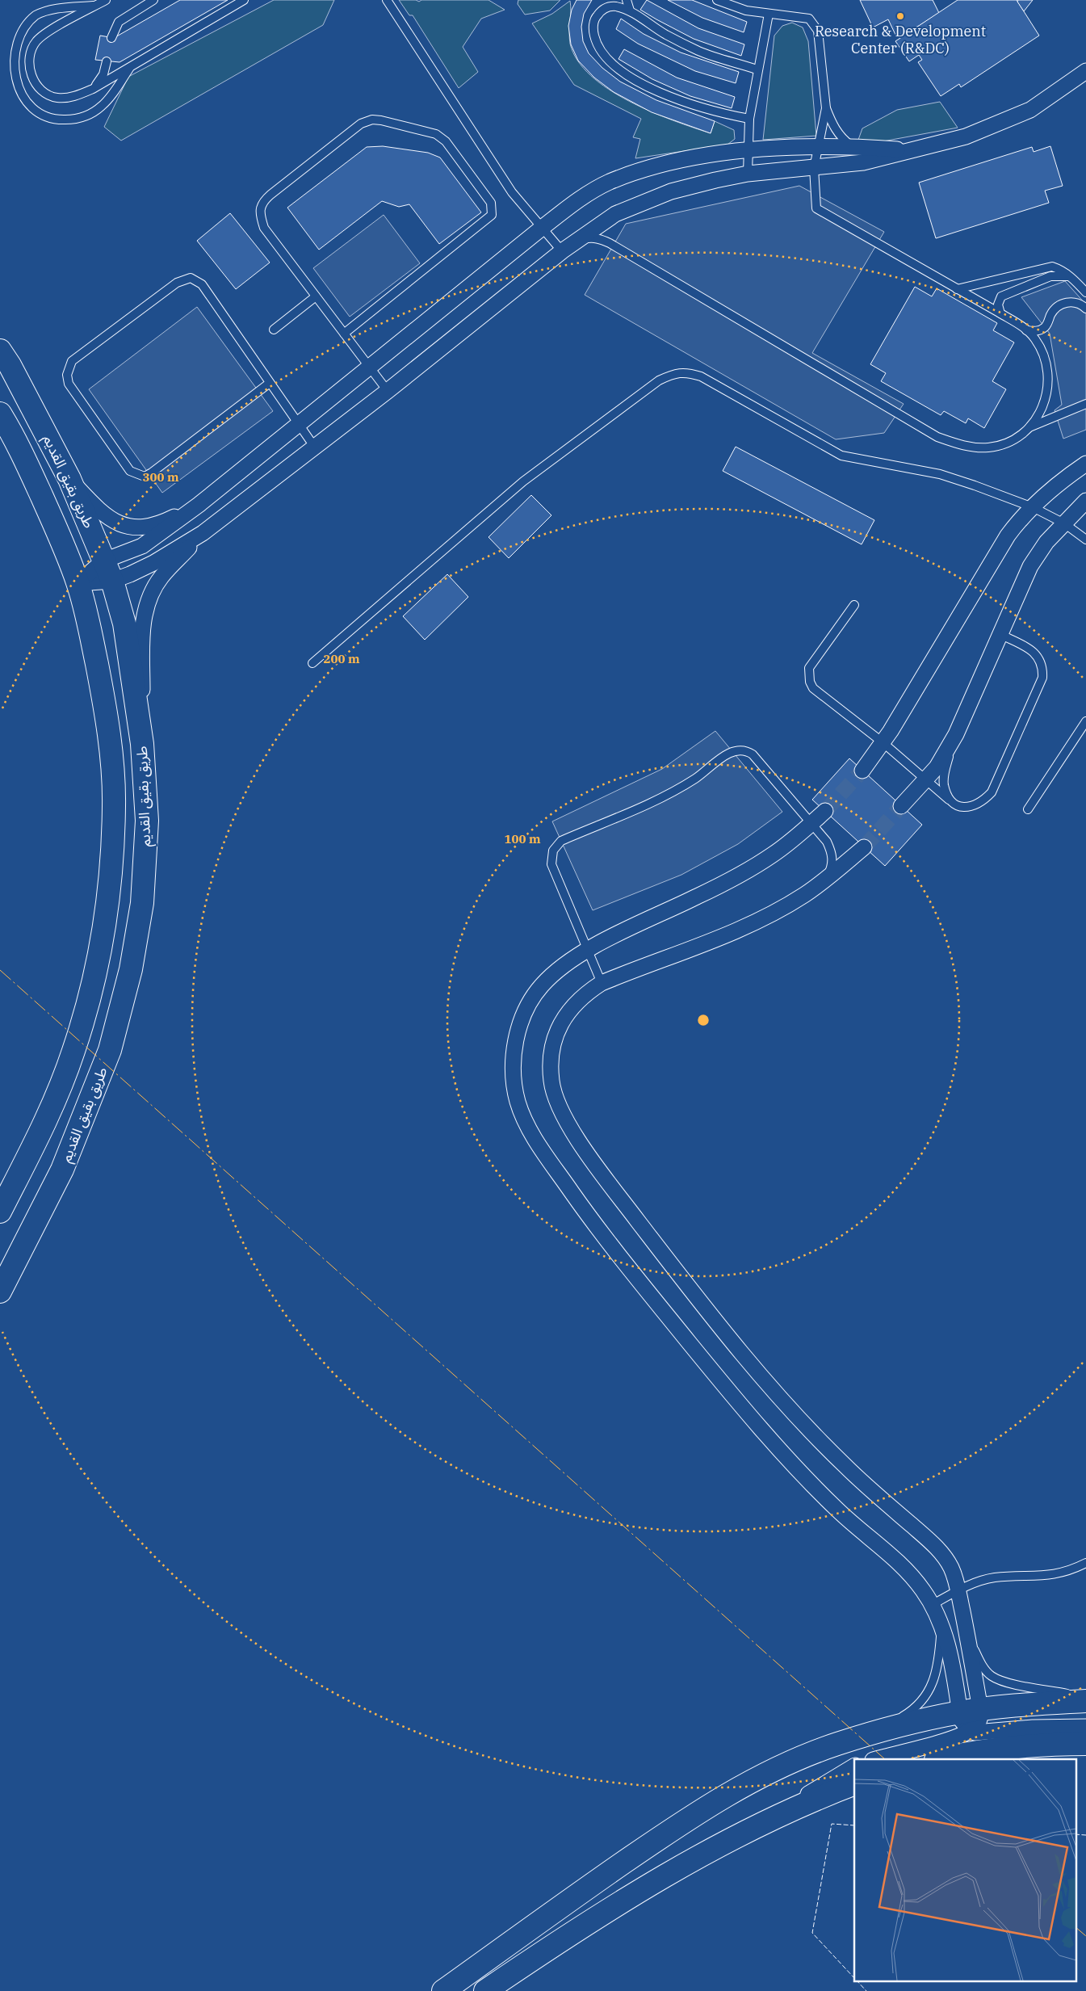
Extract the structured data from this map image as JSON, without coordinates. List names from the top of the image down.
{
  "streets": {
    "main road": ["طريق بقيق القديم"]
  },
  "places": ["Research & Development Center (R&DC)"],
  "rings": ["300 m", "200 m", "100 m"]
}
